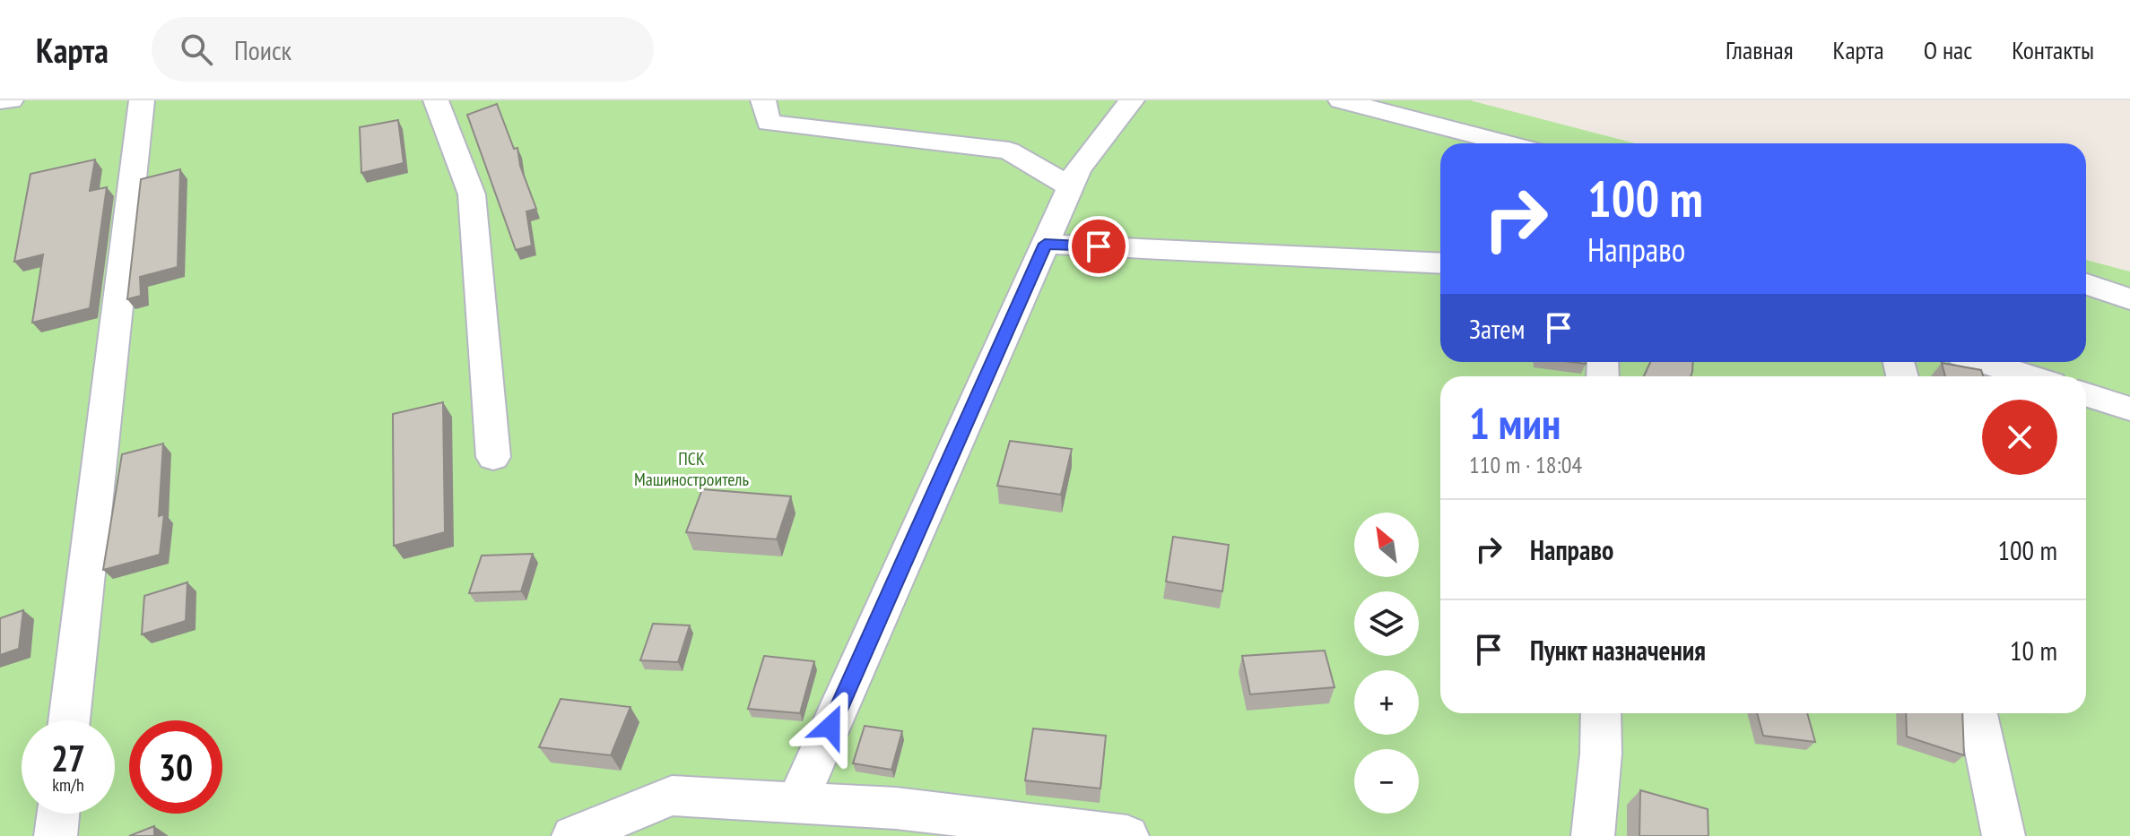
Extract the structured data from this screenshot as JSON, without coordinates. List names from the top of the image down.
{
  "parks": ["ПСК Машиностроитель"],
  "north": "top left",
  "page": {
    "header": "Карта",
    "search": "Поиск",
    "nav": [
      "Главная",
      "Карта",
      "О нас",
      "Контакты"
    ],
    "turn": ["100 m", "Направо"],
    "then": "Затем",
    "heading": ["1 мин", "110 m · 18:04"],
    "list": [
      {
        "name": "Направо",
        "value": "100 m"
      },
      {
        "name": "Пункт назначения",
        "value": "10 m"
      }
    ],
    "map_buttons": ["+", "−"],
    "speed": "27 km/h",
    "limit": "30"
  }
}
